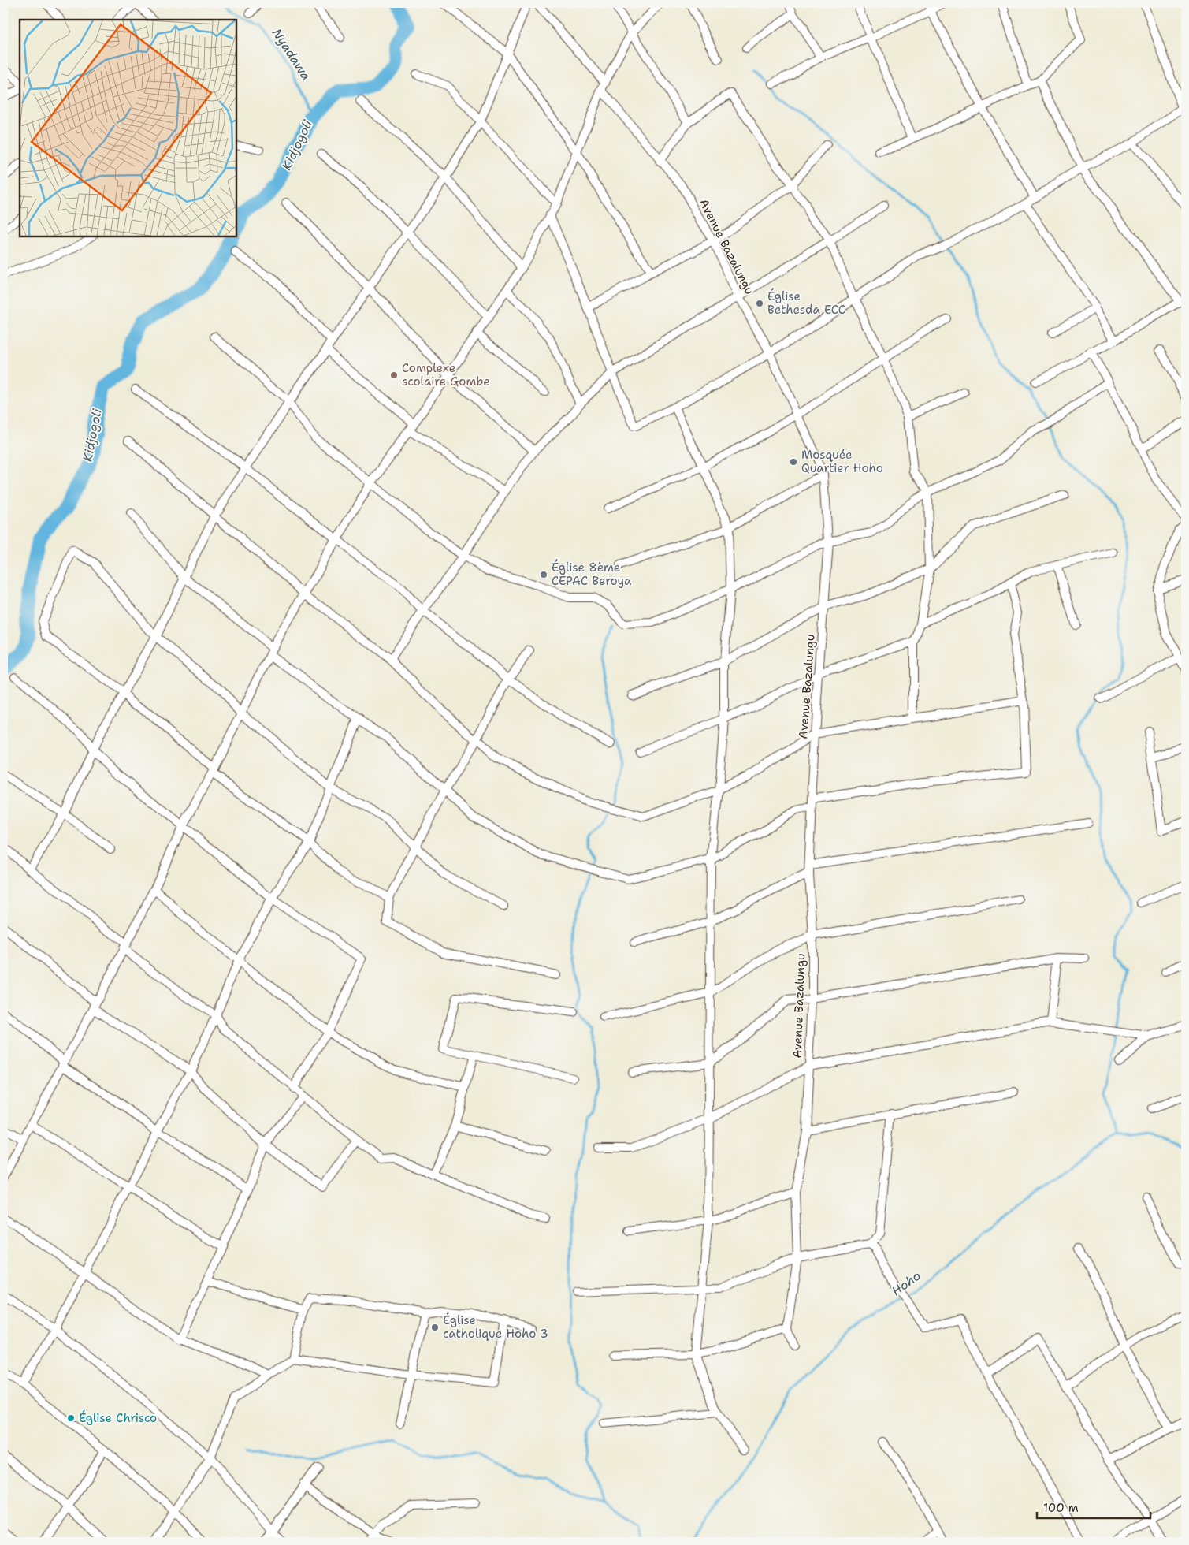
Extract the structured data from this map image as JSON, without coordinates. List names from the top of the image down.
{
  "streets": {
    "street": ["Avenue Bazalungu"]
  },
  "water": ["Nyadawa", "Kidjogoli", "Hoho"],
  "places": [
    "Église Bethesda ECC",
    "Complexe scolaire Gombe",
    "Mosquée Quartier Hoho",
    "Église 8ème CEPAC Beroya",
    "Église catholique Hoho 3",
    "Église Chrisco"
  ],
  "scale_bar": "100 m"
}
